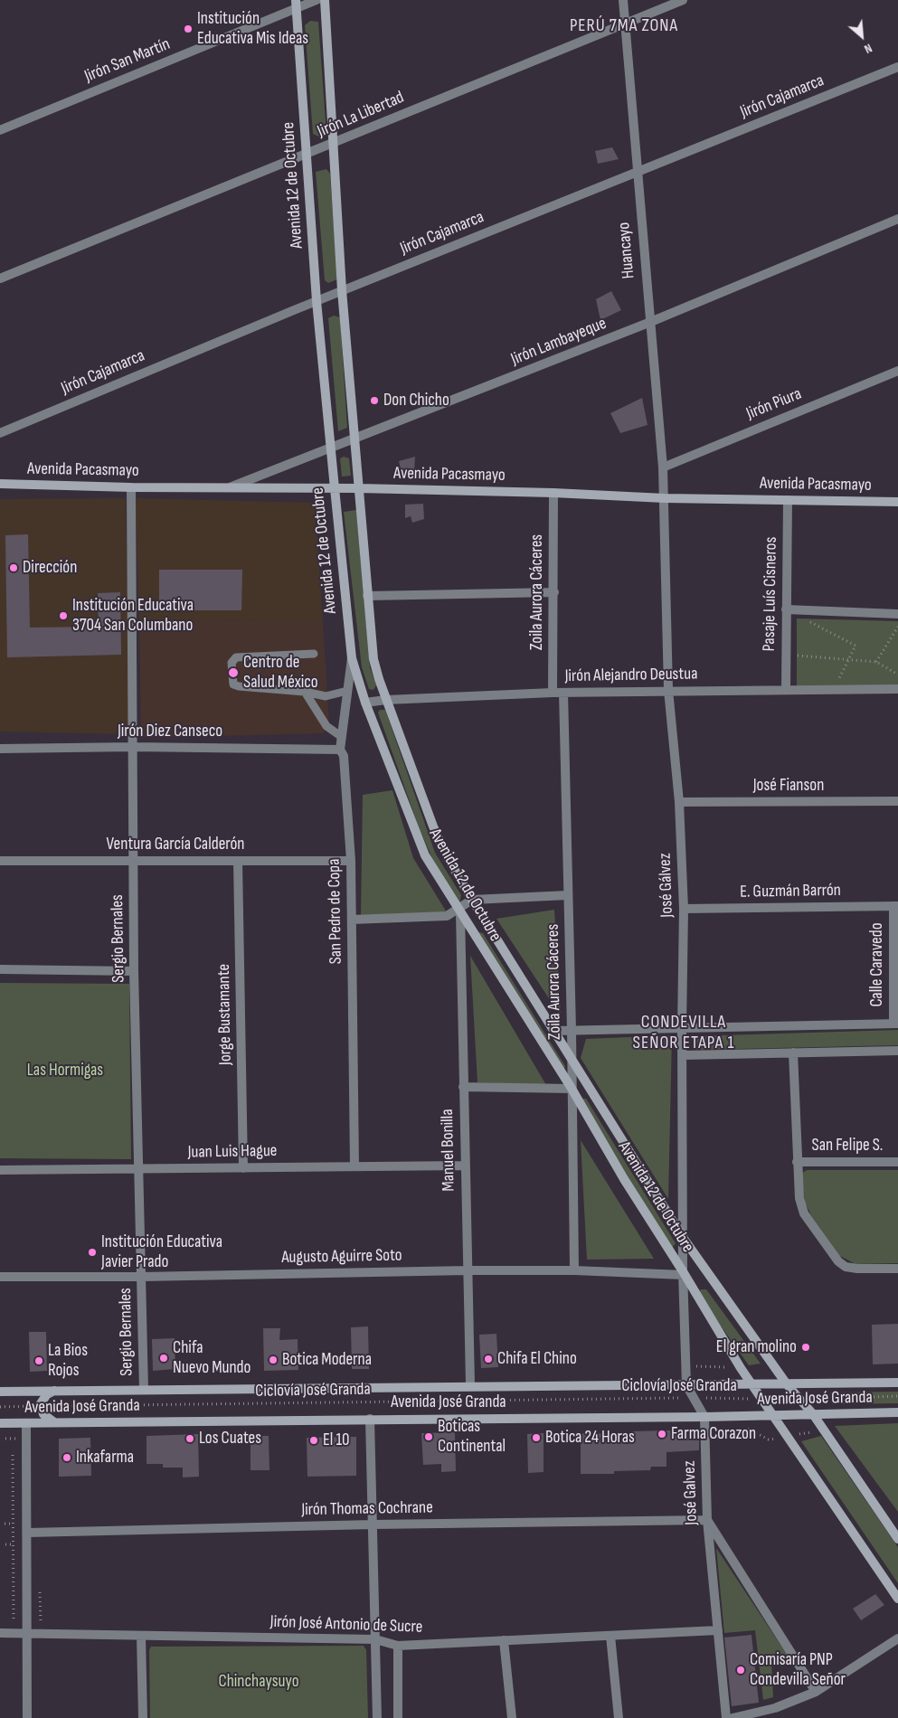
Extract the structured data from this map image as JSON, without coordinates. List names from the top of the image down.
{
  "streets": {
    "main road": ["Avenida 12 de Octubre", "Avenida Pacasmayo", "Avenida José Granda"],
    "street": [
      "Jirón San Martín",
      "Jirón Cajamarca",
      "Jirón La Libertad",
      "Huancayo",
      "Jirón Lambayeque",
      "Jirón Piura",
      "Zoila Aurora Cáceres",
      "Pasaje Luís Cisneros",
      "Jirón Alejandro Deustua",
      "Jirón Diez Canseco",
      "José Fianson",
      "Ventura García Calderón",
      "José Gálvez",
      "E. Guzmán Barrón",
      "San Pedro de Copa",
      "Sergio Bernales",
      "Calle Caravedo",
      "Jorge Bustamante",
      "San Felipe S.",
      "Manuel Bonilla",
      "Juan Luis Hague",
      "Augusto Aguirre Soto",
      "José Galvez",
      "Jirón Thomas Cochrane",
      "Jirón José Antonio de Sucre"
    ],
    "path": ["Ciclovía José Granda"]
  },
  "crossings": [
    ["Jirón San Martín", "Avenida 12 de Octubre"],
    ["Jirón Cajamarca", "Avenida 12 de Octubre"],
    ["Jirón Cajamarca", "Huancayo"],
    ["Jirón La Libertad", "Avenida 12 de Octubre"],
    ["Jirón La Libertad", "Huancayo"],
    ["Avenida 12 de Octubre", "Jirón Lambayeque"],
    ["Avenida 12 de Octubre", "Avenida Pacasmayo"],
    ["Avenida 12 de Octubre", "Zoila Aurora Cáceres"],
    ["Avenida 12 de Octubre", "Jirón Alejandro Deustua"],
    ["Avenida 12 de Octubre", "José Gálvez"],
    ["Avenida 12 de Octubre", "San Pedro de Copa"],
    ["Avenida 12 de Octubre", "Manuel Bonilla"],
    ["Avenida 12 de Octubre", "Augusto Aguirre Soto"],
    ["Avenida 12 de Octubre", "Ciclovía José Granda"],
    ["Avenida 12 de Octubre", "Avenida José Granda"],
    ["Huancayo", "Jirón Lambayeque"],
    ["Huancayo", "Jirón Piura"],
    ["Huancayo", "Avenida Pacasmayo"],
    ["Huancayo", "José Gálvez"],
    ["Jirón Lambayeque", "Avenida Pacasmayo"],
    ["Avenida Pacasmayo", "Zoila Aurora Cáceres"],
    ["Avenida Pacasmayo", "Pasaje Luís Cisneros"],
    ["Avenida Pacasmayo", "José Gálvez"],
    ["Avenida Pacasmayo", "Sergio Bernales"],
    ["Zoila Aurora Cáceres", "Jirón Alejandro Deustua"],
    ["Zoila Aurora Cáceres", "Augusto Aguirre Soto"],
    ["Pasaje Luís Cisneros", "Jirón Alejandro Deustua"],
    ["Jirón Alejandro Deustua", "José Gálvez"],
    ["Jirón Diez Canseco", "San Pedro de Copa"],
    ["Jirón Diez Canseco", "Sergio Bernales"],
    ["José Fianson", "José Gálvez"],
    ["Ventura García Calderón", "San Pedro de Copa"],
    ["Ventura García Calderón", "Sergio Bernales"],
    ["Ventura García Calderón", "Jorge Bustamante"],
    ["José Gálvez", "E. Guzmán Barrón"],
    ["José Gálvez", "Augusto Aguirre Soto"],
    ["E. Guzmán Barrón", "Calle Caravedo"],
    ["San Pedro de Copa", "Juan Luis Hague"],
    ["Sergio Bernales", "Juan Luis Hague"],
    ["Sergio Bernales", "Augusto Aguirre Soto"],
    ["Sergio Bernales", "Avenida José Granda"],
    ["Jorge Bustamante", "Juan Luis Hague"],
    ["Manuel Bonilla", "Juan Luis Hague"],
    ["Manuel Bonilla", "Augusto Aguirre Soto"],
    ["Manuel Bonilla", "Avenida José Granda"],
    ["Ciclovía José Granda", "José Galvez"],
    ["Avenida José Granda", "José Galvez"],
    ["José Galvez", "Jirón Thomas Cochrane"],
    ["José Galvez", "Jirón José Antonio de Sucre"]
  ],
  "districts": ["PERÚ 7MA ZONA", "CONDEVILLA SEÑOR ETAPA 1"],
  "parks": ["Las Hormigas", "Chinchaysuyo"],
  "places": [
    "Institución Educativa Mis Ideas",
    "Don Chicho",
    "Dirección",
    "Institución Educativa 3704 San Columbano",
    "Centro de Salud México",
    "Institución Educativa Javier Prado",
    "El gran molino",
    "Chifa Nuevo Mundo",
    "Chifa El Chino",
    "Botica Moderna",
    "La Bios Rojos",
    "Farma Corazon",
    "Boticas Continental",
    "Botica 24 Horas",
    "Los Cuates",
    "El 10",
    "Inkafarma",
    "Comisaría PNP Condevilla Señor"
  ],
  "north": "bottom right"
}
